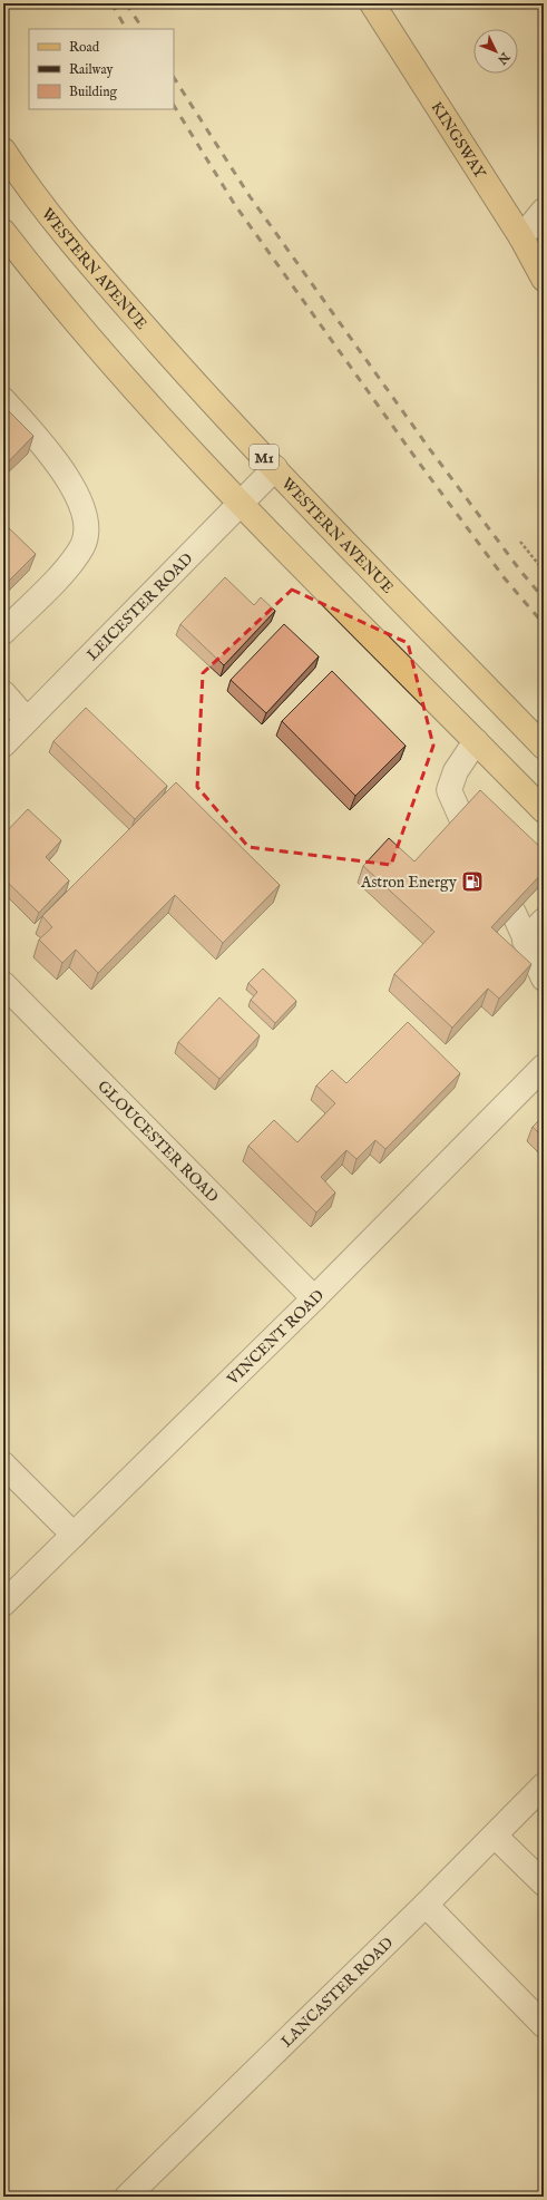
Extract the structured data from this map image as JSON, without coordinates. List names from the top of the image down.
{
  "streets": {
    "main road": ["KINGSWAY", "WESTERN AVENUE", "M1"],
    "street": [
      "LEICESTER ROAD",
      "GLOUCESTER ROAD",
      "VINCENT ROAD",
      "LANCASTER ROAD"
    ]
  },
  "crossings": [
    ["WESTERN AVENUE", "LEICESTER ROAD"],
    ["GLOUCESTER ROAD", "VINCENT ROAD"]
  ],
  "places": {
    "fuel station": ["Astron Energy"]
  },
  "legend": ["Road", "Railway", "Building"],
  "north": "bottom right"
}
